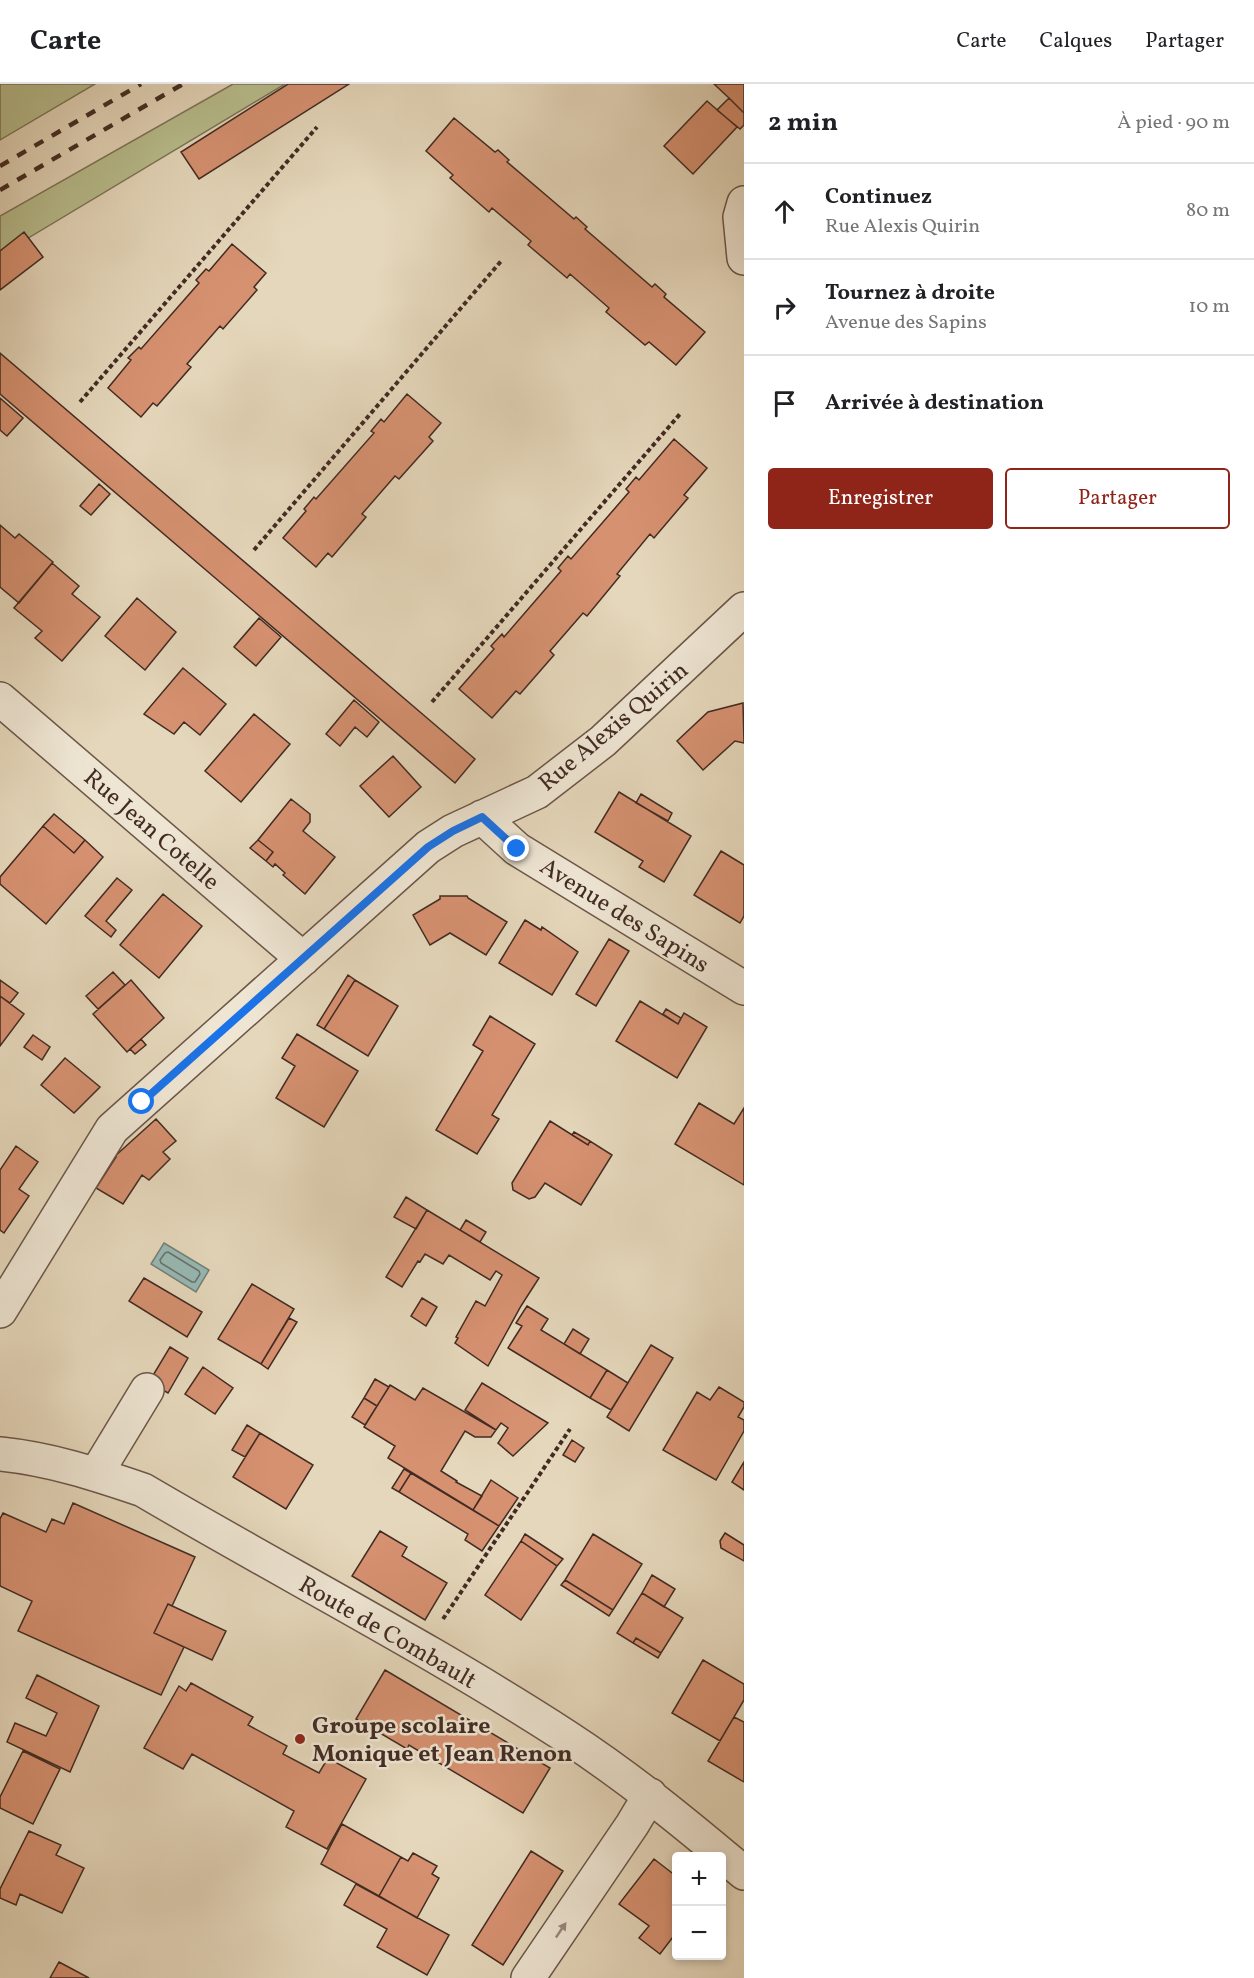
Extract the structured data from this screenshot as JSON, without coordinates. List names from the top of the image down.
{
  "streets": {
    "street": [
      "Rue Alexis Quirin",
      "Rue Jean Cotelle",
      "Avenue des Sapins",
      "Route de Combault"
    ]
  },
  "crossings": [
    ["Rue Alexis Quirin", "Rue Jean Cotelle"],
    ["Rue Alexis Quirin", "Avenue des Sapins"]
  ],
  "places": ["Groupe scolaire Monique et Jean Renon"],
  "page": {
    "header": "Carte",
    "nav": ["Carte", "Calques", "Partager"],
    "heading": ["2 min", "À pied · 90 m"],
    "list": [
      ["Continuez", "Rue Alexis Quirin", "80 m"],
      ["Tournez à droite", "Avenue des Sapins", "10 m"],
      "Arrivée à destination"
    ],
    "buttons": ["Enregistrer", "Partager"],
    "map_buttons": ["+", "−"]
  }
}
